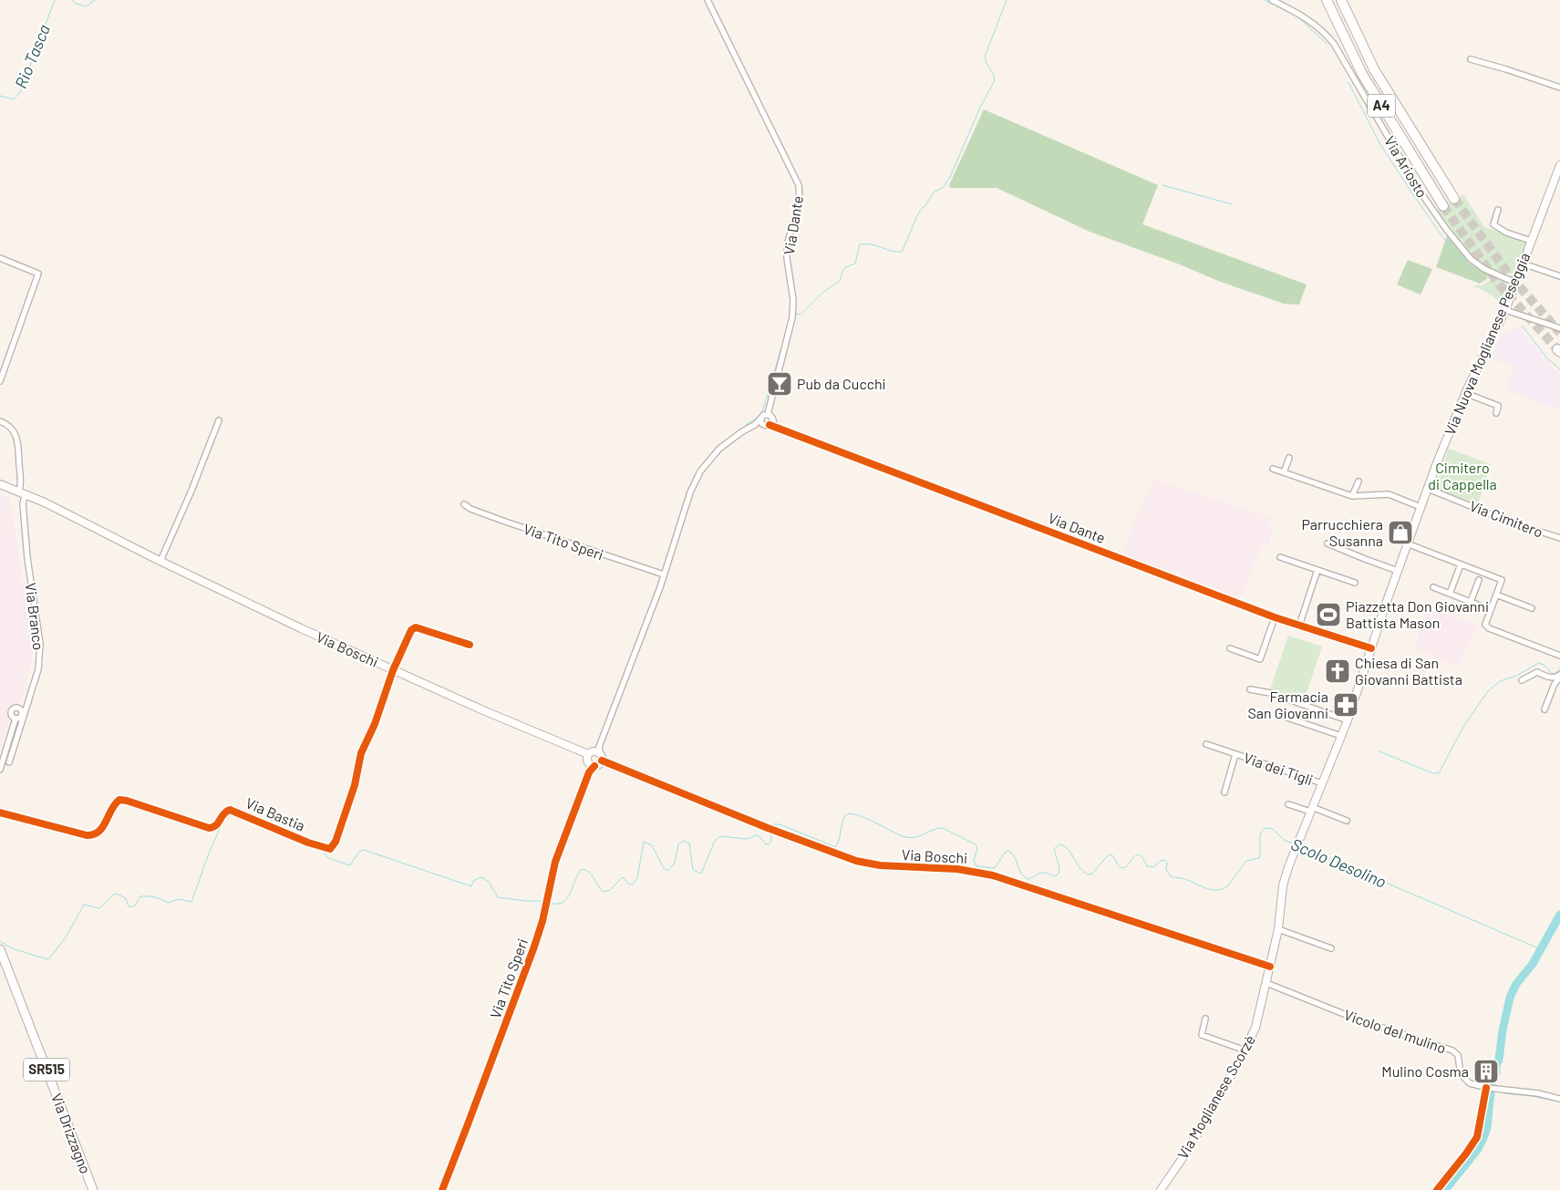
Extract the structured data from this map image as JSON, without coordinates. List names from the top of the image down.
{
  "streets": {
    "highway": ["A4"],
    "main road": ["SR515", "Via Drizzagno"],
    "street": [
      "Via Ariosto",
      "Via Dante",
      "Via Nuova Moglianese Peseggia",
      "Via Cimitero",
      "Via Tito Speri",
      "Via Branco",
      "Via Boschi",
      "Via dei Tigli",
      "Via Bastia",
      "Vicolo del mulino",
      "Via Moglianese Scorzè"
    ]
  },
  "crossings": [
    ["Via Ariosto", "Via Nuova Moglianese Peseggia"],
    ["Via Dante", "Via Nuova Moglianese Peseggia"],
    ["Via Dante", "Via Moglianese Scorzè"],
    ["Via Nuova Moglianese Peseggia", "Via Cimitero"],
    ["Via Nuova Moglianese Peseggia", "Via Moglianese Scorzè"],
    ["Via Branco", "Via Boschi"],
    ["Via Boschi", "Via Bastia"],
    ["Via Boschi", "Via Moglianese Scorzè"],
    ["Via dei Tigli", "Via Moglianese Scorzè"],
    ["Vicolo del mulino", "Via Moglianese Scorzè"]
  ],
  "water": ["Rio Tasca", "Scolo Desolino"],
  "parks": ["Cimitero di Cappella"],
  "places": {
    "bar": ["Pub da Cucchi"],
    "shop": ["Parrucchiera Susanna"],
    "sports": ["Piazzetta Don Giovanni Battista Mason"],
    "church": ["Chiesa di San Giovanni Battista"],
    "pharmacy": ["Farmacia San Giovanni"],
    "building": ["Mulino Cosma"]
  }
}
